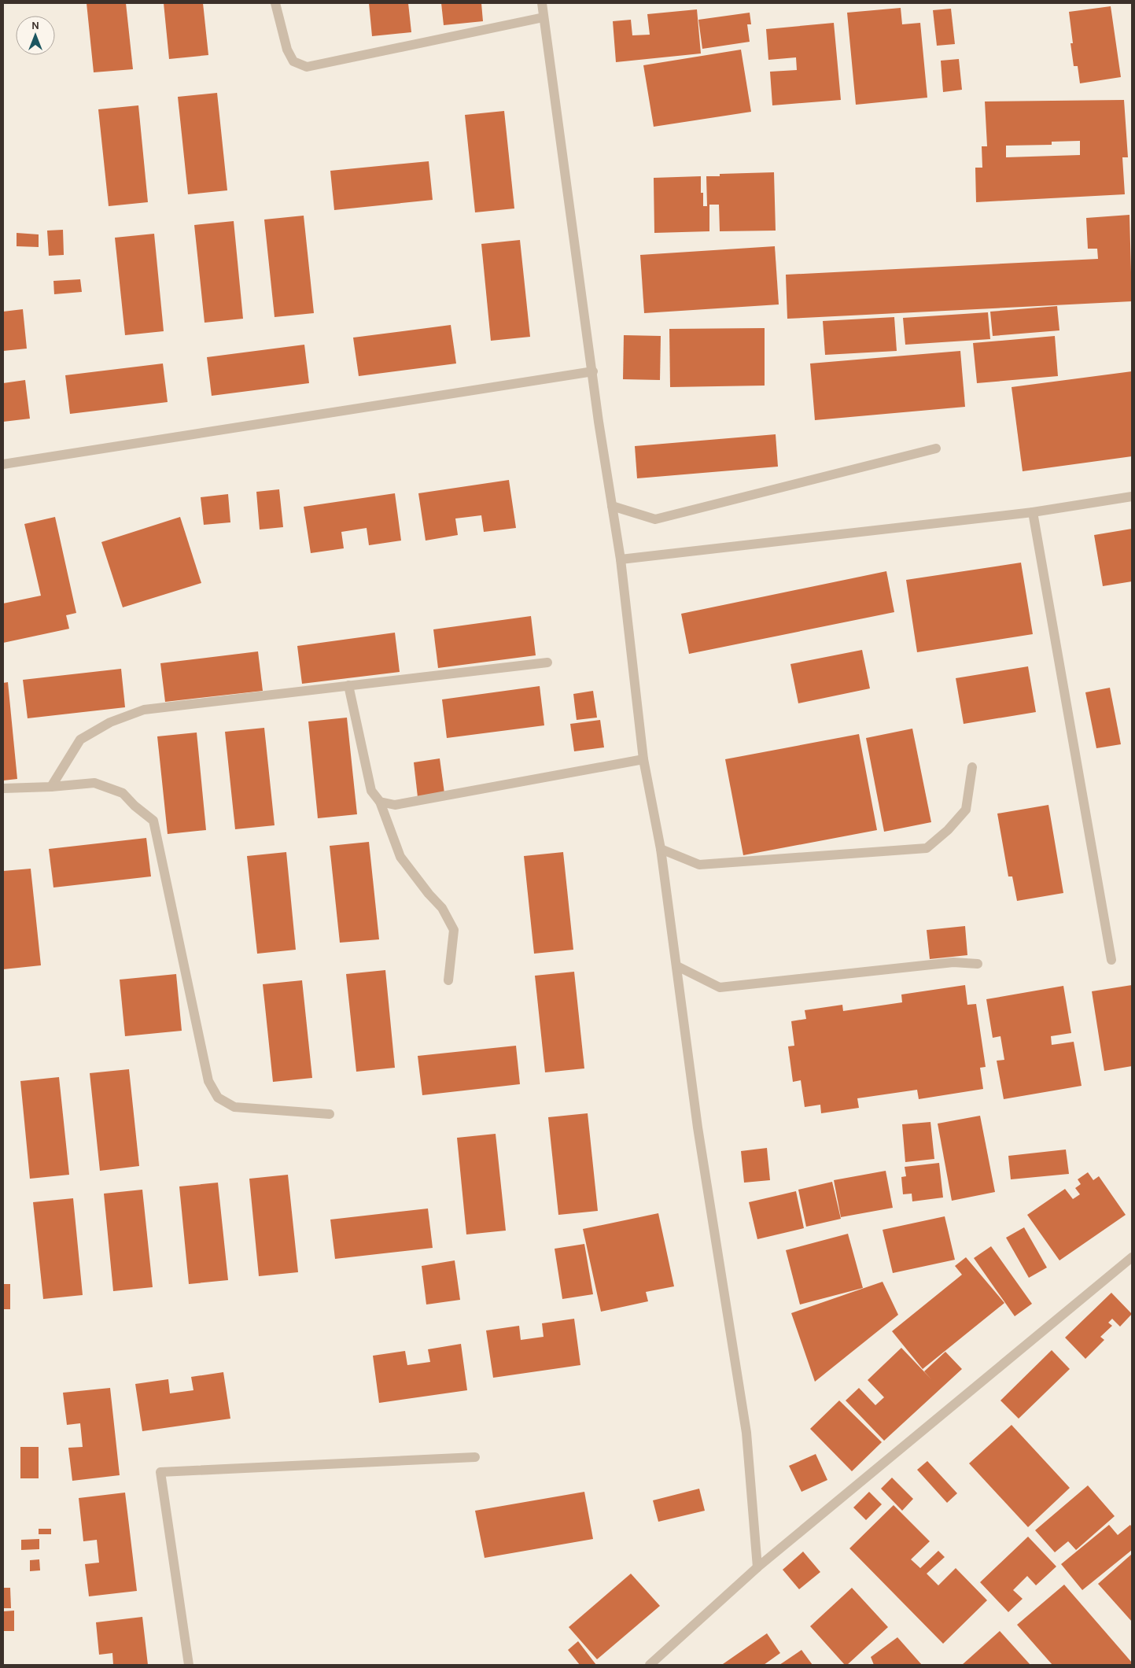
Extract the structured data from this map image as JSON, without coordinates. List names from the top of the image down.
{
  "north": "top"
}
